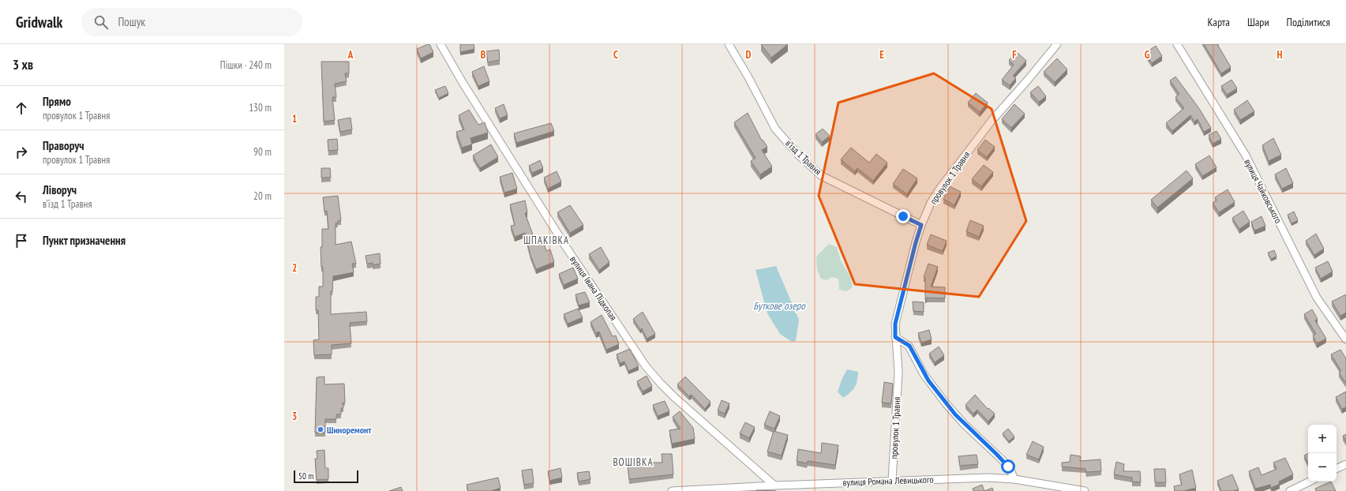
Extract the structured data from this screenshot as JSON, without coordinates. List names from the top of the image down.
{
  "streets": {
    "street": [
      "в’їзд 1 Травня",
      "провулок 1 Травня",
      "вулиця Чайковського",
      "вулиця Івана Підкопая",
      "вулиця Романа Левицького"
    ]
  },
  "crossings": [
    ["в’їзд 1 Травня", "провулок 1 Травня"],
    ["провулок 1 Травня", "вулиця Романа Левицького"],
    ["вулиця Івана Підкопая", "вулиця Романа Левицького"]
  ],
  "districts": ["ШПАКІВКА", "ВОШІВКА"],
  "water": ["Буткове озеро"],
  "places": ["Шиноремонт"],
  "scale_bar": "50 m",
  "page": {
    "header": "Gridwalk",
    "search": "Пошук",
    "nav": ["Карта", "Шари", "Поділитися"],
    "heading": ["3 хв", "Пішки · 240 m"],
    "list": [
      ["Прямо", "провулок 1 Травня", "130 m"],
      ["Праворуч", "провулок 1 Травня", "90 m"],
      ["Ліворуч", "в’їзд 1 Травня", "20 m"],
      "Пункт призначення"
    ],
    "map_buttons": ["+", "−"],
    "scale": "50 m"
  },
  "grid": {
    "columns": [
      "A",
      "B",
      "C",
      "D",
      "E",
      "F",
      "G",
      "H"
    ],
    "rows": ["1", "2", "3"]
  }
}
